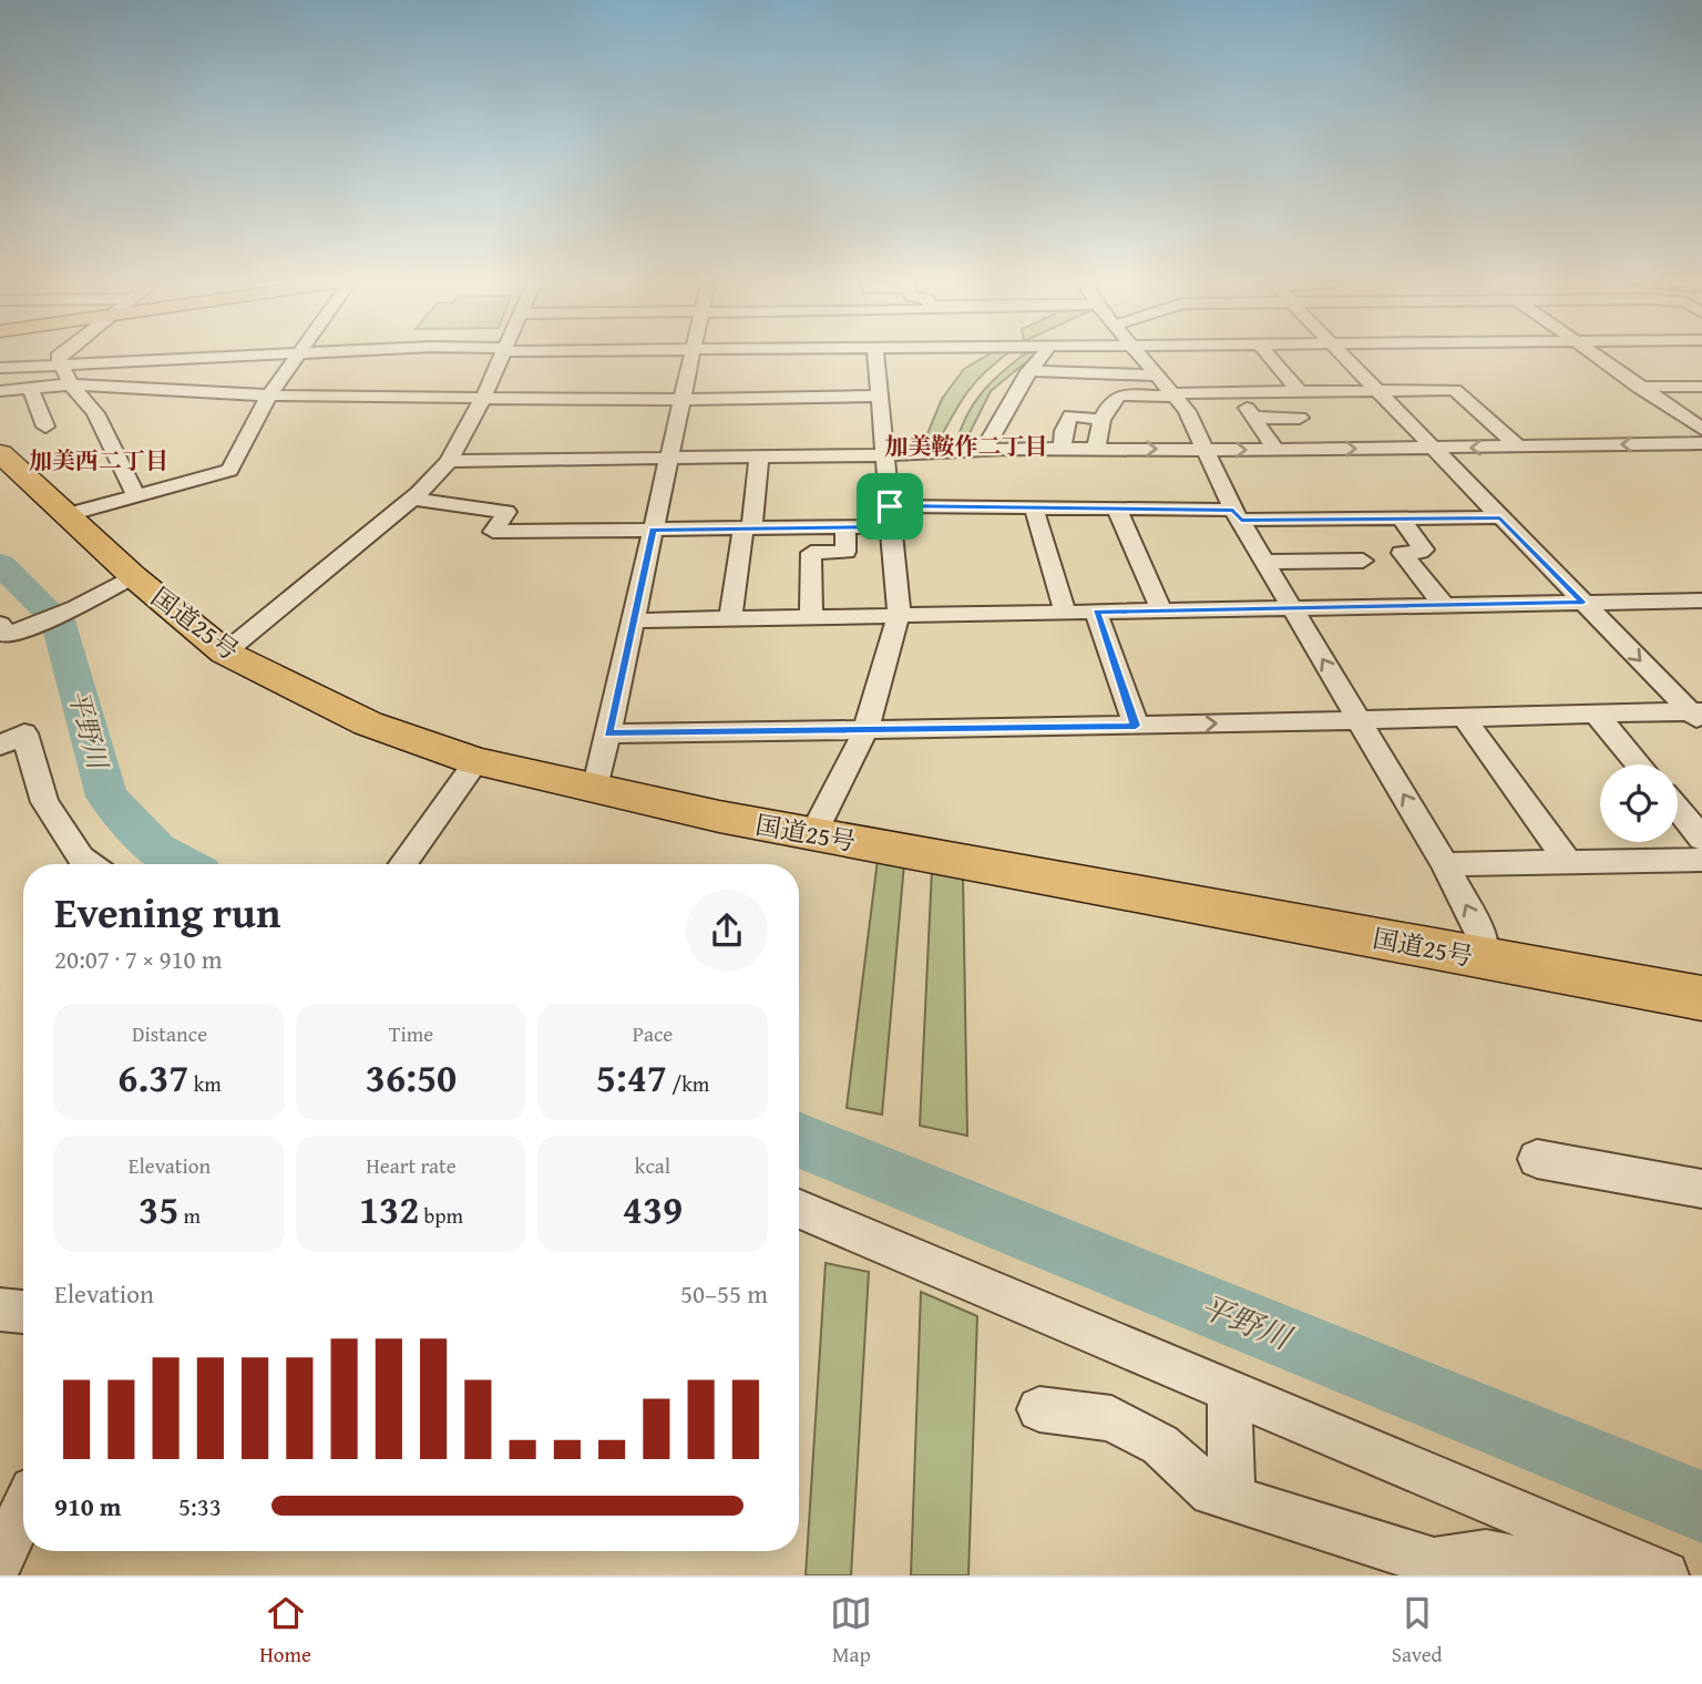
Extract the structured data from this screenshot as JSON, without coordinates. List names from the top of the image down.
{
  "streets": {
    "highway": ["国道25号"]
  },
  "districts": ["加美鞍作二丁目", "加美西二丁目"],
  "water": ["平野川"],
  "page": {
    "heading": ["Evening run", "20:07 · 7 × 910 m"],
    "stats": [
      ["Distance", "6.37 km"],
      ["Time", "36:50"],
      ["Pace", "5:47 /km"],
      ["Elevation", "35 m"],
      ["Heart rate", "132 bpm"],
      ["kcal", "439"]
    ],
    "chart": ["Elevation", "50–55 m"],
    "list": [
      {
        "name": "910 m",
        "note": "5:33"
      }
    ],
    "tabs": ["Home", "Map", "Saved"]
  }
}
